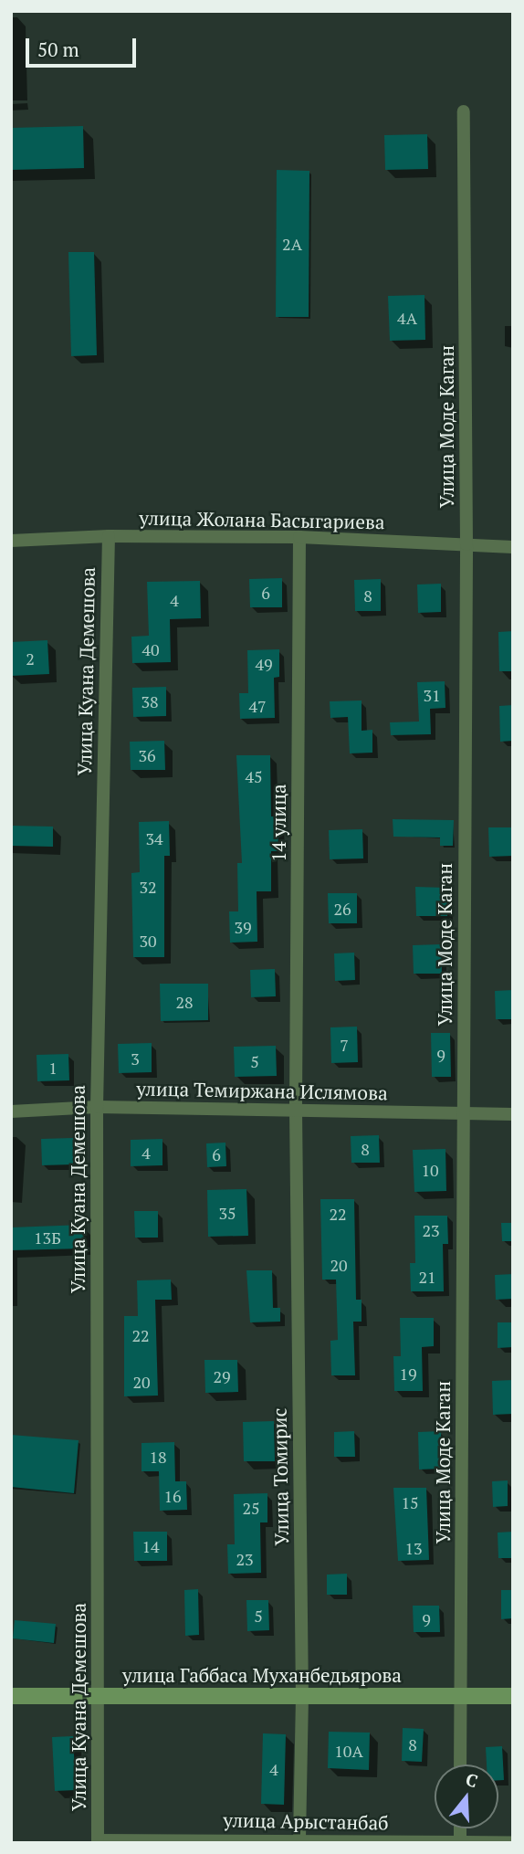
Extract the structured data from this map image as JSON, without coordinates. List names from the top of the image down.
{
  "streets": {
    "street": [
      "Улица Моде Каган",
      "улица Жолана Басыгариева",
      "Улица Куана Демешова",
      "14 улица",
      "улица Темиржана Ислямова",
      "Улица Томирис",
      "улица Габбаса Муханбедьярова",
      "улица Арыстанбаб"
    ]
  },
  "crossings": [
    ["Улица Моде Каган", "улица Жолана Басыгариева"],
    ["Улица Моде Каган", "улица Темиржана Ислямова"],
    ["Улица Моде Каган", "улица Габбаса Муханбедьярова"],
    ["улица Жолана Басыгариева", "Улица Куана Демешова"],
    ["улица Жолана Басыгариева", "14 улица"],
    ["Улица Куана Демешова", "улица Темиржана Ислямова"],
    ["Улица Куана Демешова", "улица Габбаса Муханбедьярова"],
    ["Улица Куана Демешова", "улица Арыстанбаб"],
    ["14 улица", "улица Темиржана Ислямова"],
    ["14 улица", "Улица Томирис"],
    ["улица Темиржана Ислямова", "Улица Томирис"],
    ["Улица Томирис", "улица Габбаса Муханбедьярова"],
    ["Улица Томирис", "улица Арыстанбаб"]
  ],
  "house_numbers": [
    "2А",
    "4А",
    "6",
    "8",
    "4",
    "40",
    "2",
    "49",
    "31",
    "38",
    "47",
    "36",
    "45",
    "34",
    "32",
    "26",
    "39",
    "30",
    "28",
    "7",
    "9",
    "3",
    "5",
    "1",
    "8",
    "4",
    "6",
    "10",
    "35",
    "22",
    "23",
    "13Б",
    "20",
    "21",
    "22",
    "19",
    "29",
    "20",
    "18",
    "16",
    "15",
    "25",
    "14",
    "13",
    "23",
    "5",
    "9",
    "8",
    "10А",
    "4"
  ],
  "scale_bar": "50 m",
  "north": "top"
}
